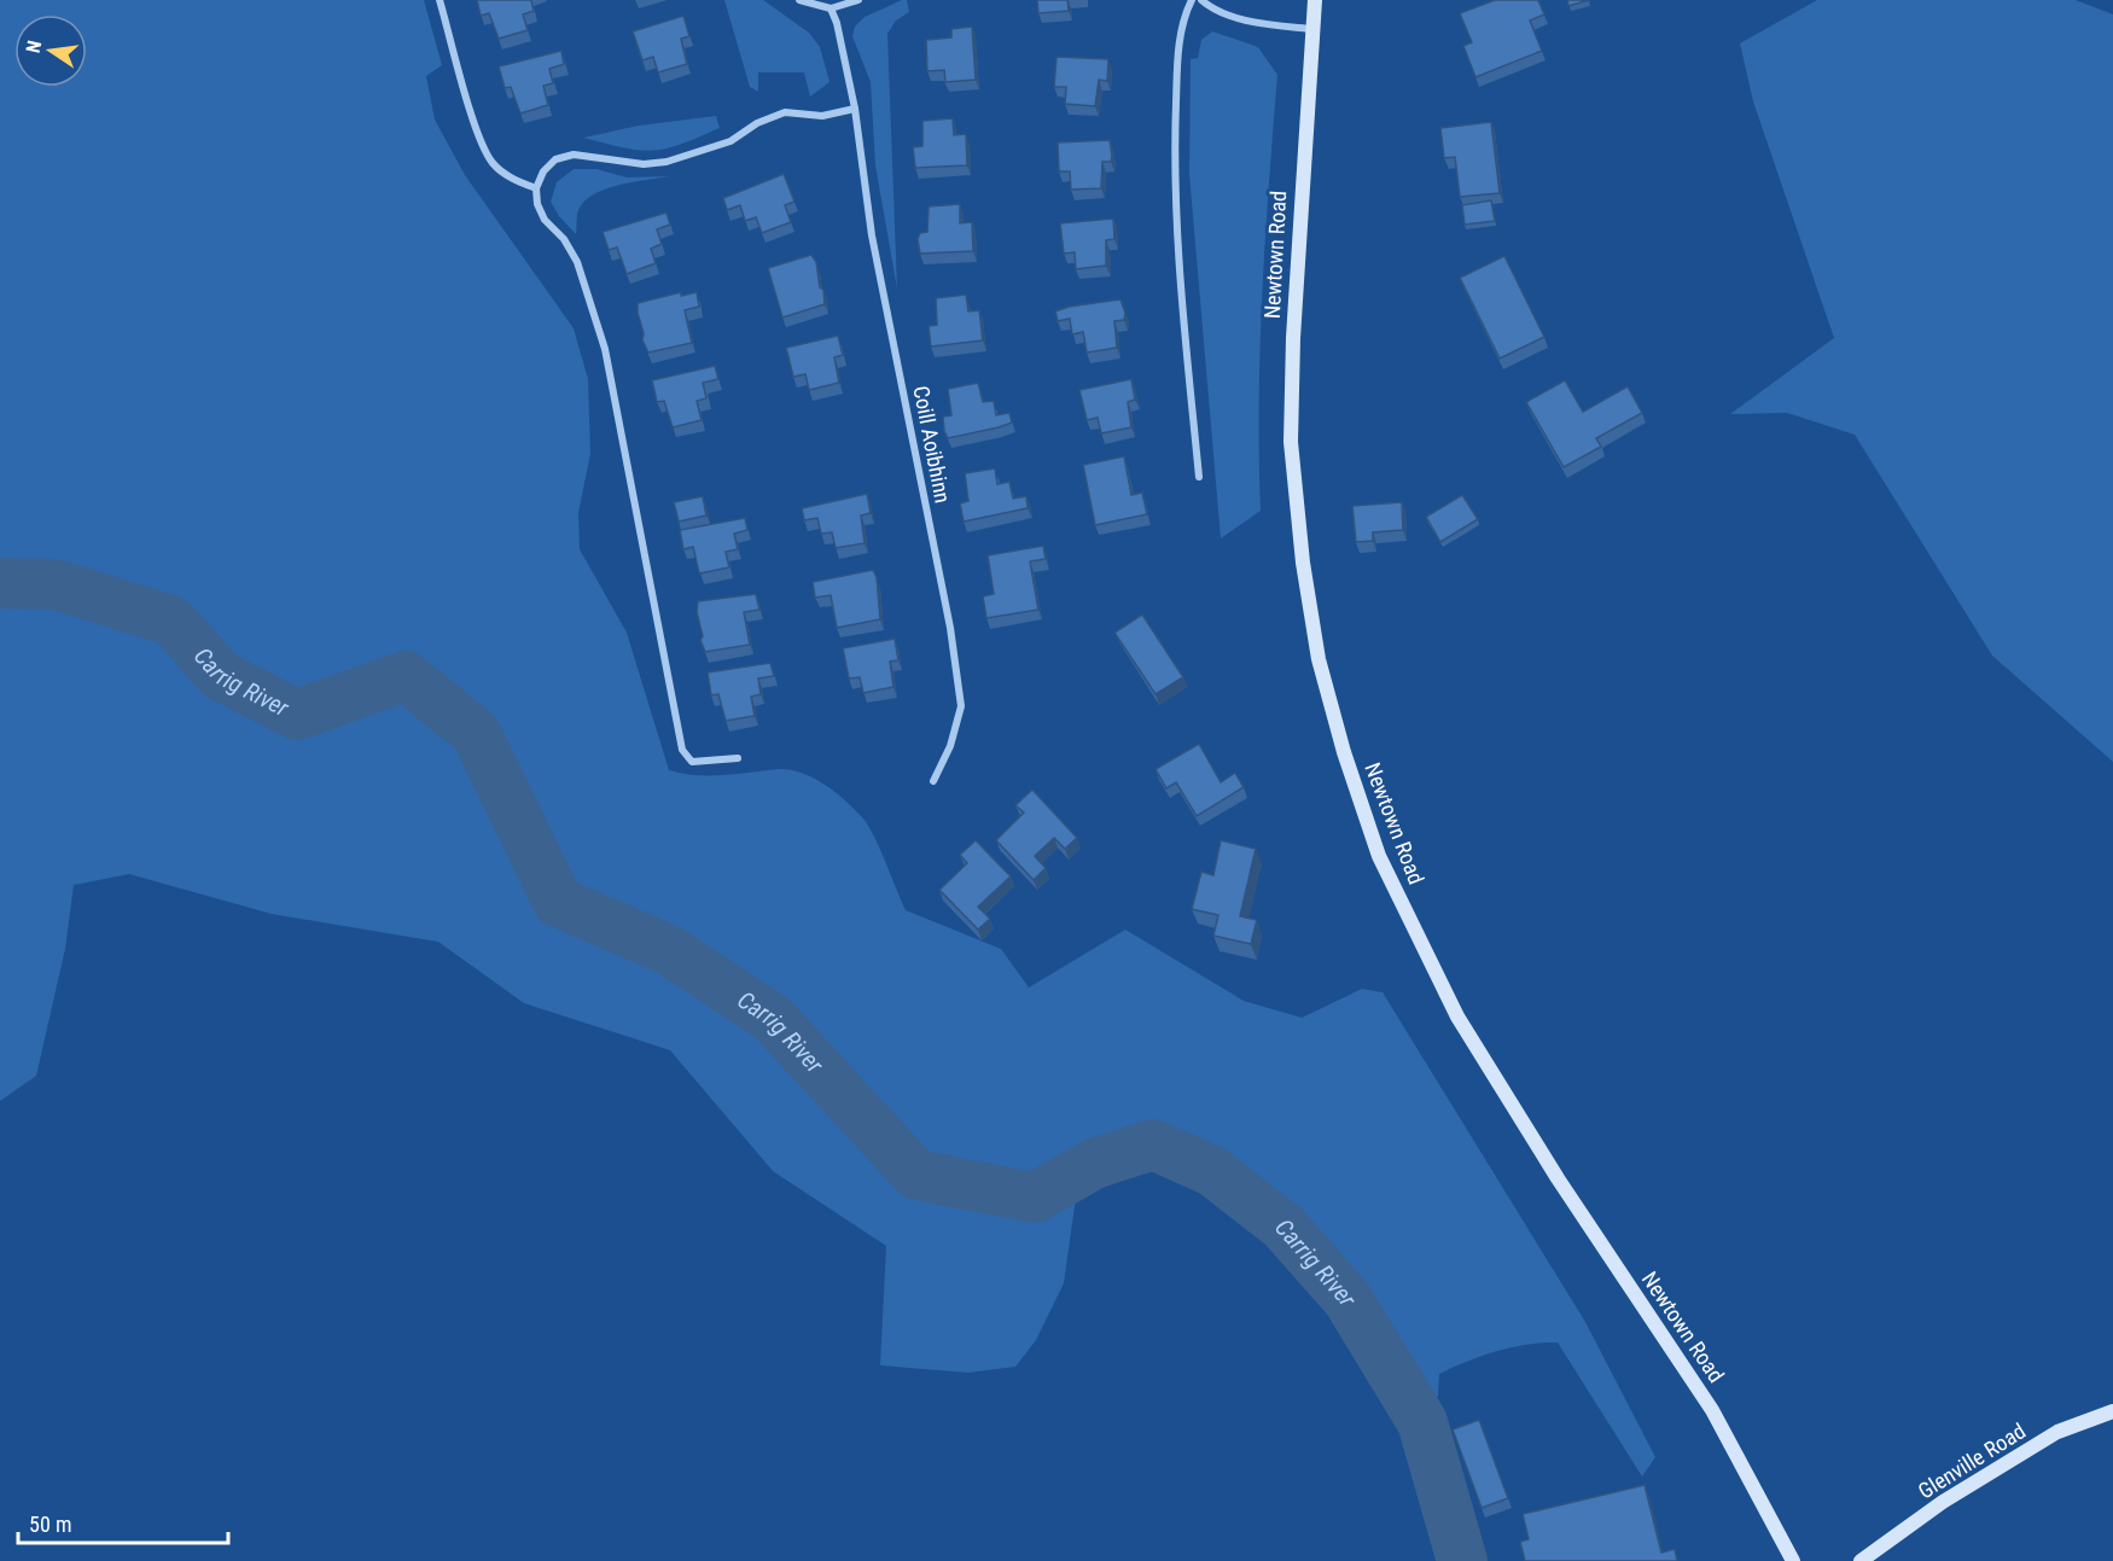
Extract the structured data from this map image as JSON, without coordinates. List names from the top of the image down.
{
  "streets": {
    "main road": ["Newtown Road", "Glenville Road"],
    "street": ["Coill Aoibhinn"]
  },
  "water": ["Carrig River"],
  "scale_bar": "50 m",
  "north": "left"
}
